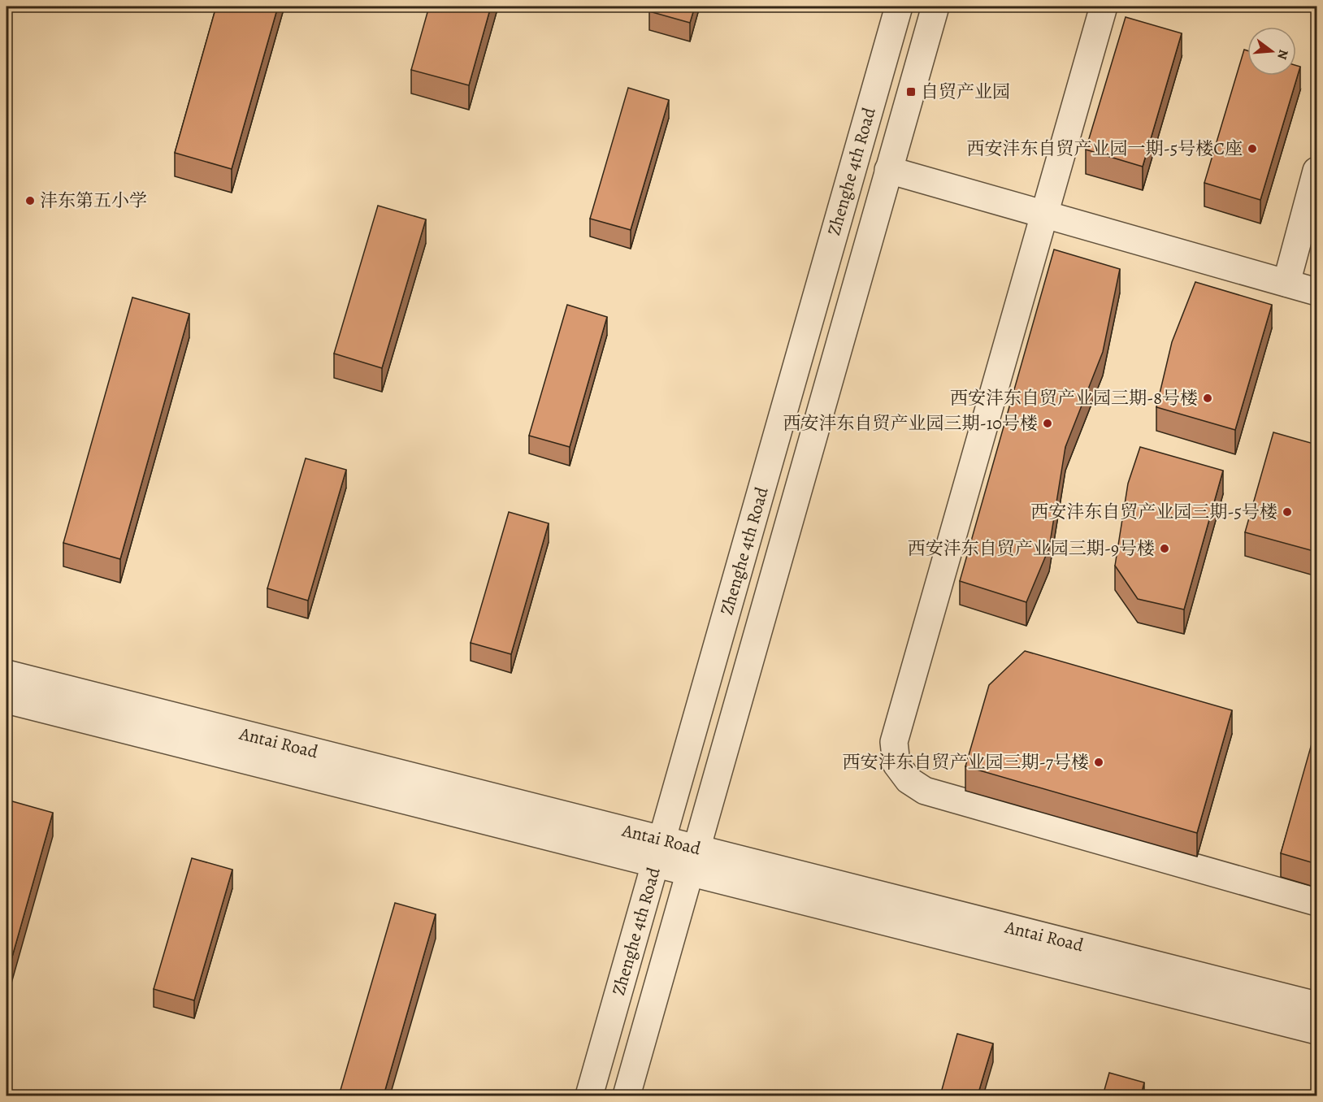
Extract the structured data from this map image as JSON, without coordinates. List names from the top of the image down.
{
  "streets": {
    "street": ["Zhenghe 4th Road", "Antai Road"]
  },
  "crossings": [
    ["Zhenghe 4th Road", "Antai Road"]
  ],
  "places": {
    "transit": ["自贸产业园"],
    "other": [
      "西安沣东自贸产业园一期-5号楼C座",
      "沣东第五小学",
      "西安沣东自贸产业园三期-8号楼",
      "西安沣东自贸产业园三期-10号楼",
      "西安沣东自贸产业园三期-5号楼",
      "西安沣东自贸产业园三期-9号楼",
      "西安沣东自贸产业园三期-7号楼"
    ]
  },
  "north": "right"
}
